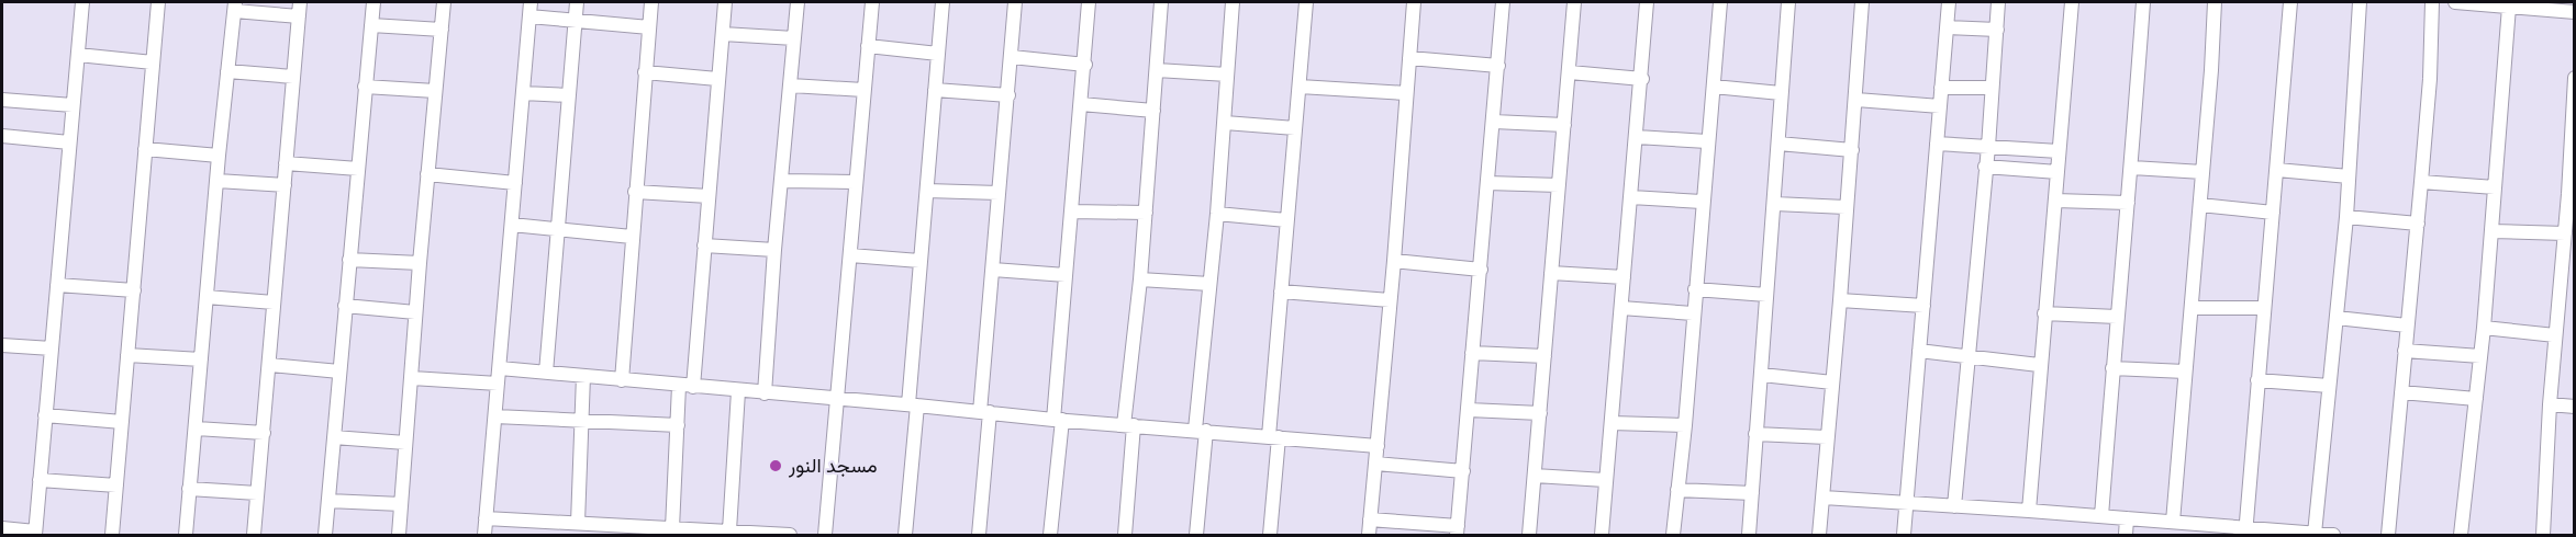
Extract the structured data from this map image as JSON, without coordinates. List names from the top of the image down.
{
  "places": ["مسجد النور"]
}
